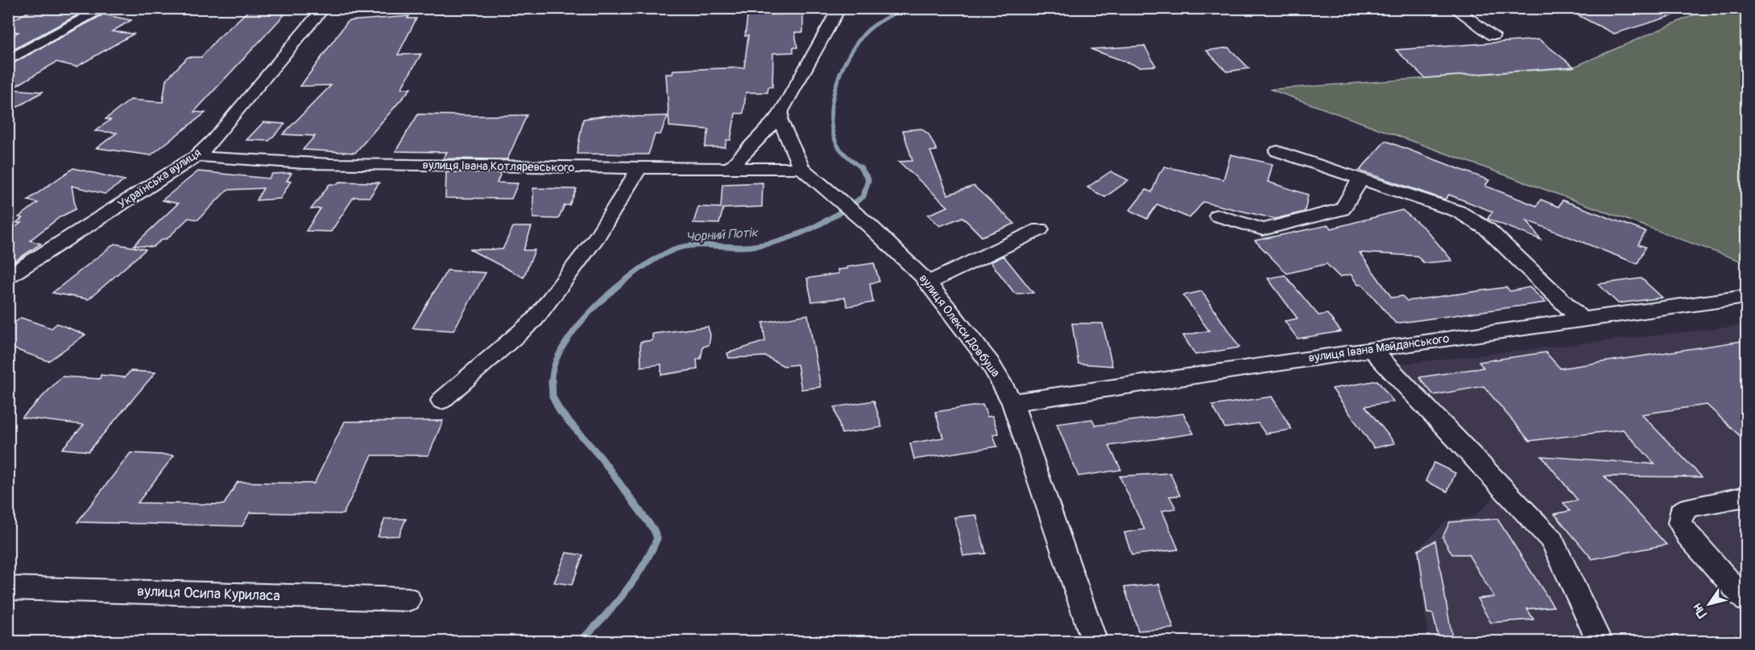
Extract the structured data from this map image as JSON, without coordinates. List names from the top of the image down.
{
  "streets": {
    "street": [
      "вулиця Івана Котляревського",
      "Українська вулиця",
      "вулиця Олекси Довбуша",
      "вулиця Івана Майданського",
      "вулиця Осипа Куриласа"
    ]
  },
  "crossings": [
    ["вулиця Івана Котляревського", "Українська вулиця"],
    ["вулиця Івана Котляревського", "вулиця Олекси Довбуша"],
    ["вулиця Олекси Довбуша", "вулиця Івана Майданського"]
  ],
  "water": ["Чорний Потік"],
  "north": "bottom left"
}
